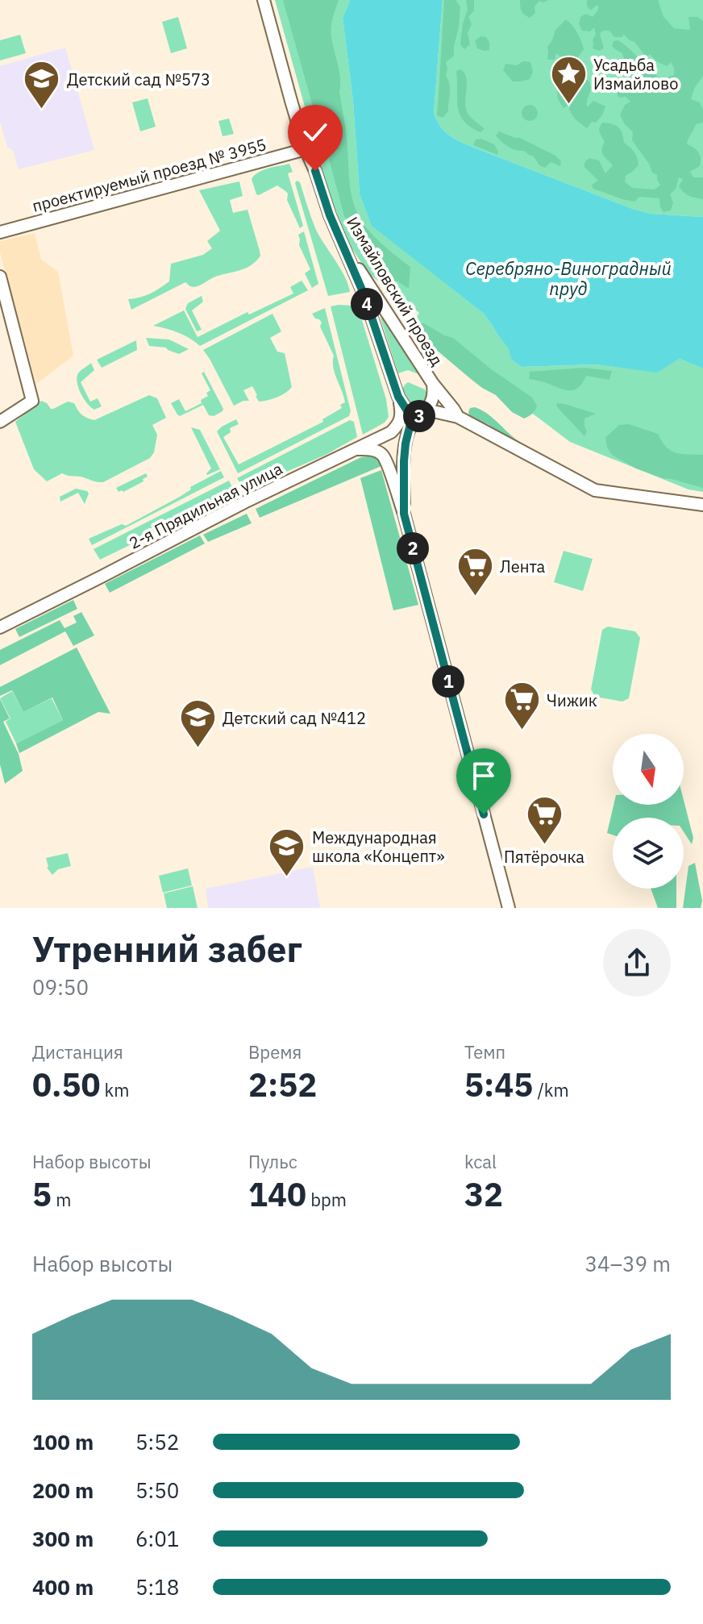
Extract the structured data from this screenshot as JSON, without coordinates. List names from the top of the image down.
{
  "streets": {
    "street": ["проектируемый проезд № 3955", "Измайловский проезд", "2-я Прядильная улица"]
  },
  "crossings": [
    ["проектируемый проезд № 3955", "Измайловский проезд"],
    ["Измайловский проезд", "2-я Прядильная улица"]
  ],
  "water": ["Серебряно-Виноградный пруд"],
  "places": {
    "place": ["Усадьба Измайлово"],
    "school or university": ["Детский сад №573", "Детский сад №412", "Международная школа «Концепт»"],
    "supermarket": ["Лента", "Чижик", "Пятёрочка"]
  },
  "north": "bottom",
  "page": {
    "pins": [
      "4",
      "3",
      "2",
      "1"
    ],
    "heading": ["Утренний забег", "09:50"],
    "stats": [
      ["Дистанция", "0.50 km"],
      ["Время", "2:52"],
      ["Темп", "5:45 /km"],
      ["Набор высоты", "5 m"],
      ["Пульс", "140 bpm"],
      ["kcal", "32"]
    ],
    "chart": ["Набор высоты", "34–39 m"],
    "list": [
      {
        "name": "100 m",
        "note": "5:52"
      },
      {
        "name": "200 m",
        "note": "5:50"
      },
      {
        "name": "300 m",
        "note": "6:01"
      },
      {
        "name": "400 m",
        "note": "5:18"
      }
    ]
  }
}
